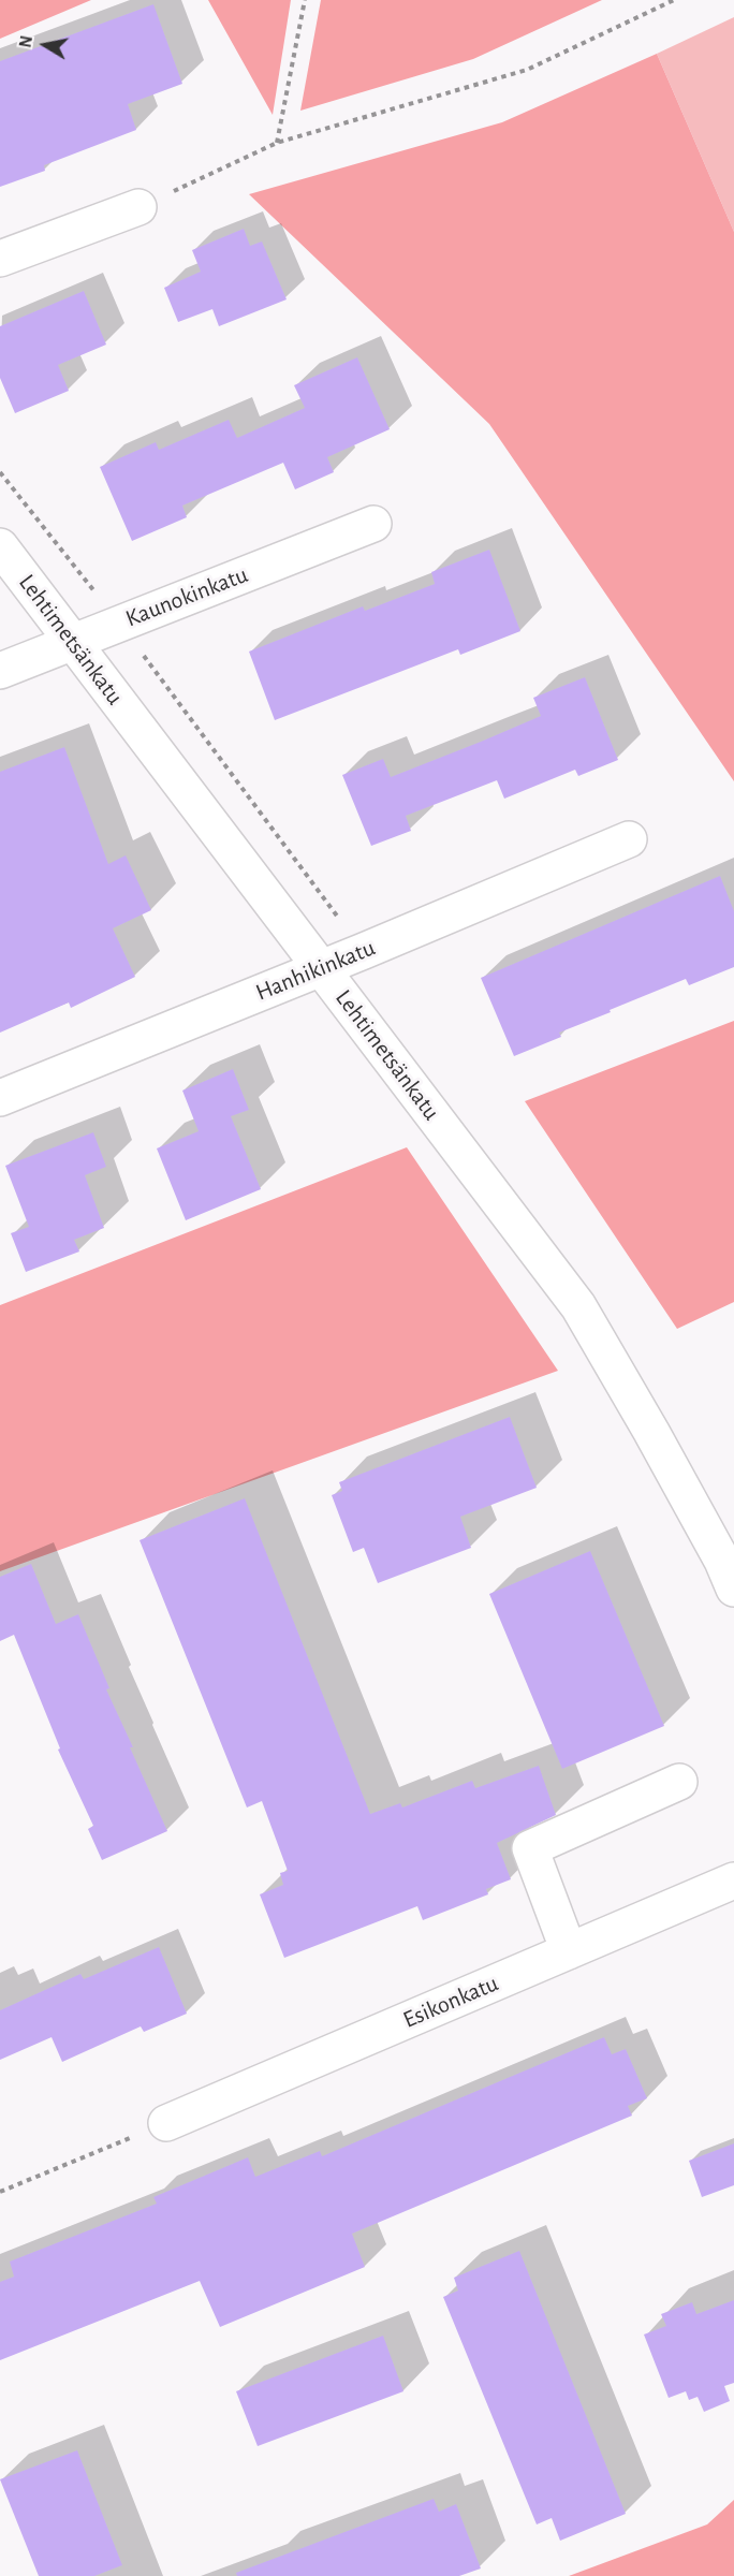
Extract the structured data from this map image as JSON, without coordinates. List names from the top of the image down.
{
  "streets": {
    "street": [
      "Kaunokinkatu",
      "Lehtimetsänkatu",
      "Hanhikinkatu",
      "Esikonkatu"
    ]
  },
  "crossings": [
    ["Kaunokinkatu", "Lehtimetsänkatu"],
    ["Lehtimetsänkatu", "Hanhikinkatu"]
  ],
  "north": "left"
}
